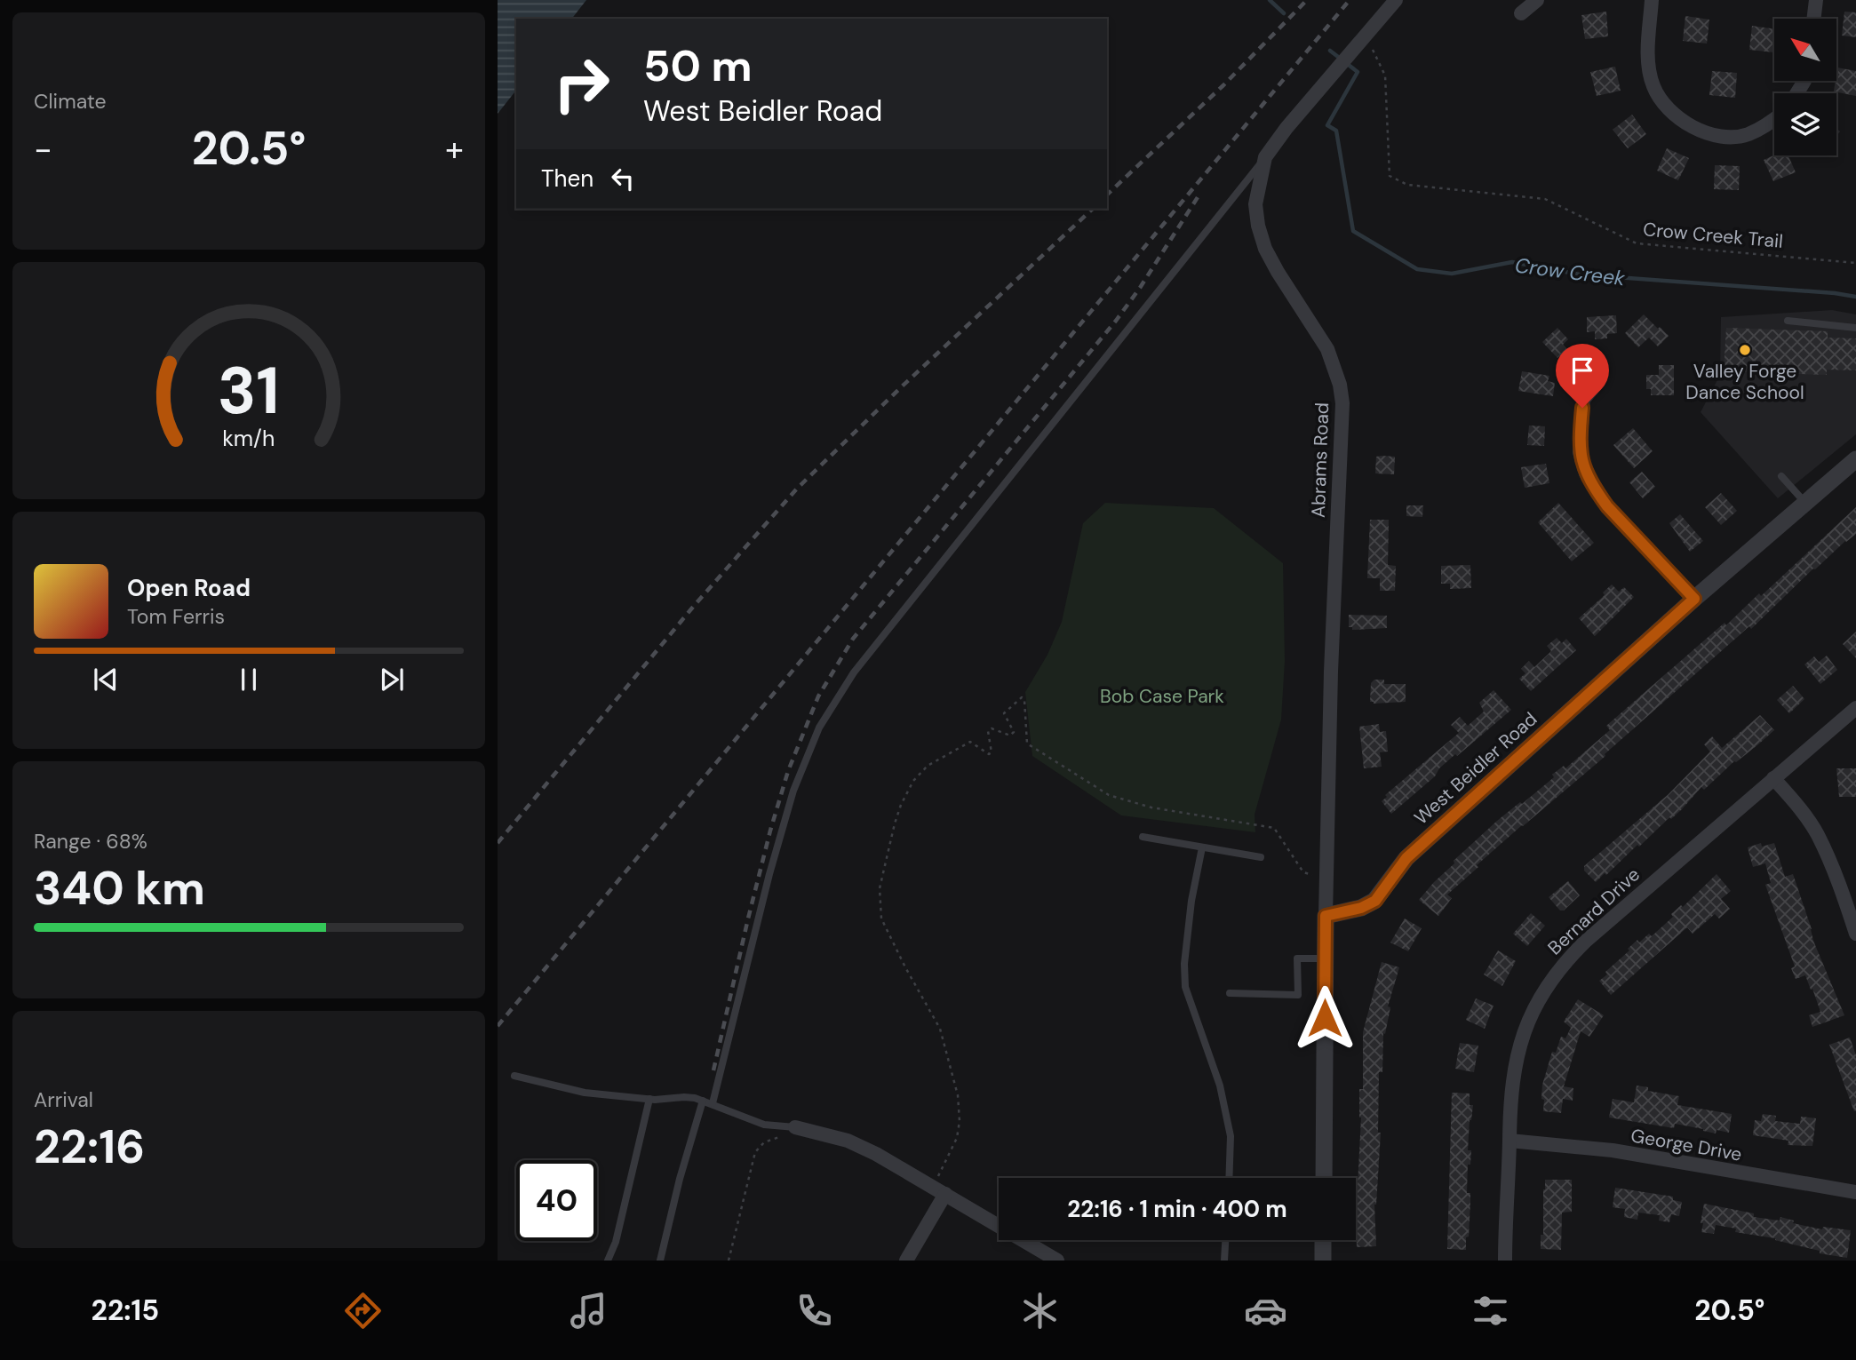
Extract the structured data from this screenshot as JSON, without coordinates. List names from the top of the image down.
{
  "streets": {
    "street": [
      "Abrams Road",
      "West Beidler Road",
      "Bernard Drive",
      "George Drive"
    ],
    "path": ["Crow Creek Trail"]
  },
  "crossings": [
    ["Crow Creek Trail", "Abrams Road"],
    ["Abrams Road", "West Beidler Road"],
    ["Bernard Drive", "George Drive"]
  ],
  "water": ["Crow Creek"],
  "parks": ["Bob Case Park"],
  "places": ["Valley Forge Dance School"],
  "north": "top left",
  "page": {
    "tile": [
      "Climate",
      ["Range · 68%", "340 km"],
      ["Arrival", "22:16"]
    ],
    "turn": ["50 m", "West Beidler Road"],
    "heat": ["−", "20.5°", "+"],
    "then": "Then",
    "song": ["Open Road", "Tom Ferris"],
    "limit": "40",
    "trip": "22:16 · 1 min · 400 m",
    "tabs": ["22:15", "20.5°"],
    "gauge": ["31", "km/h"]
  }
}
